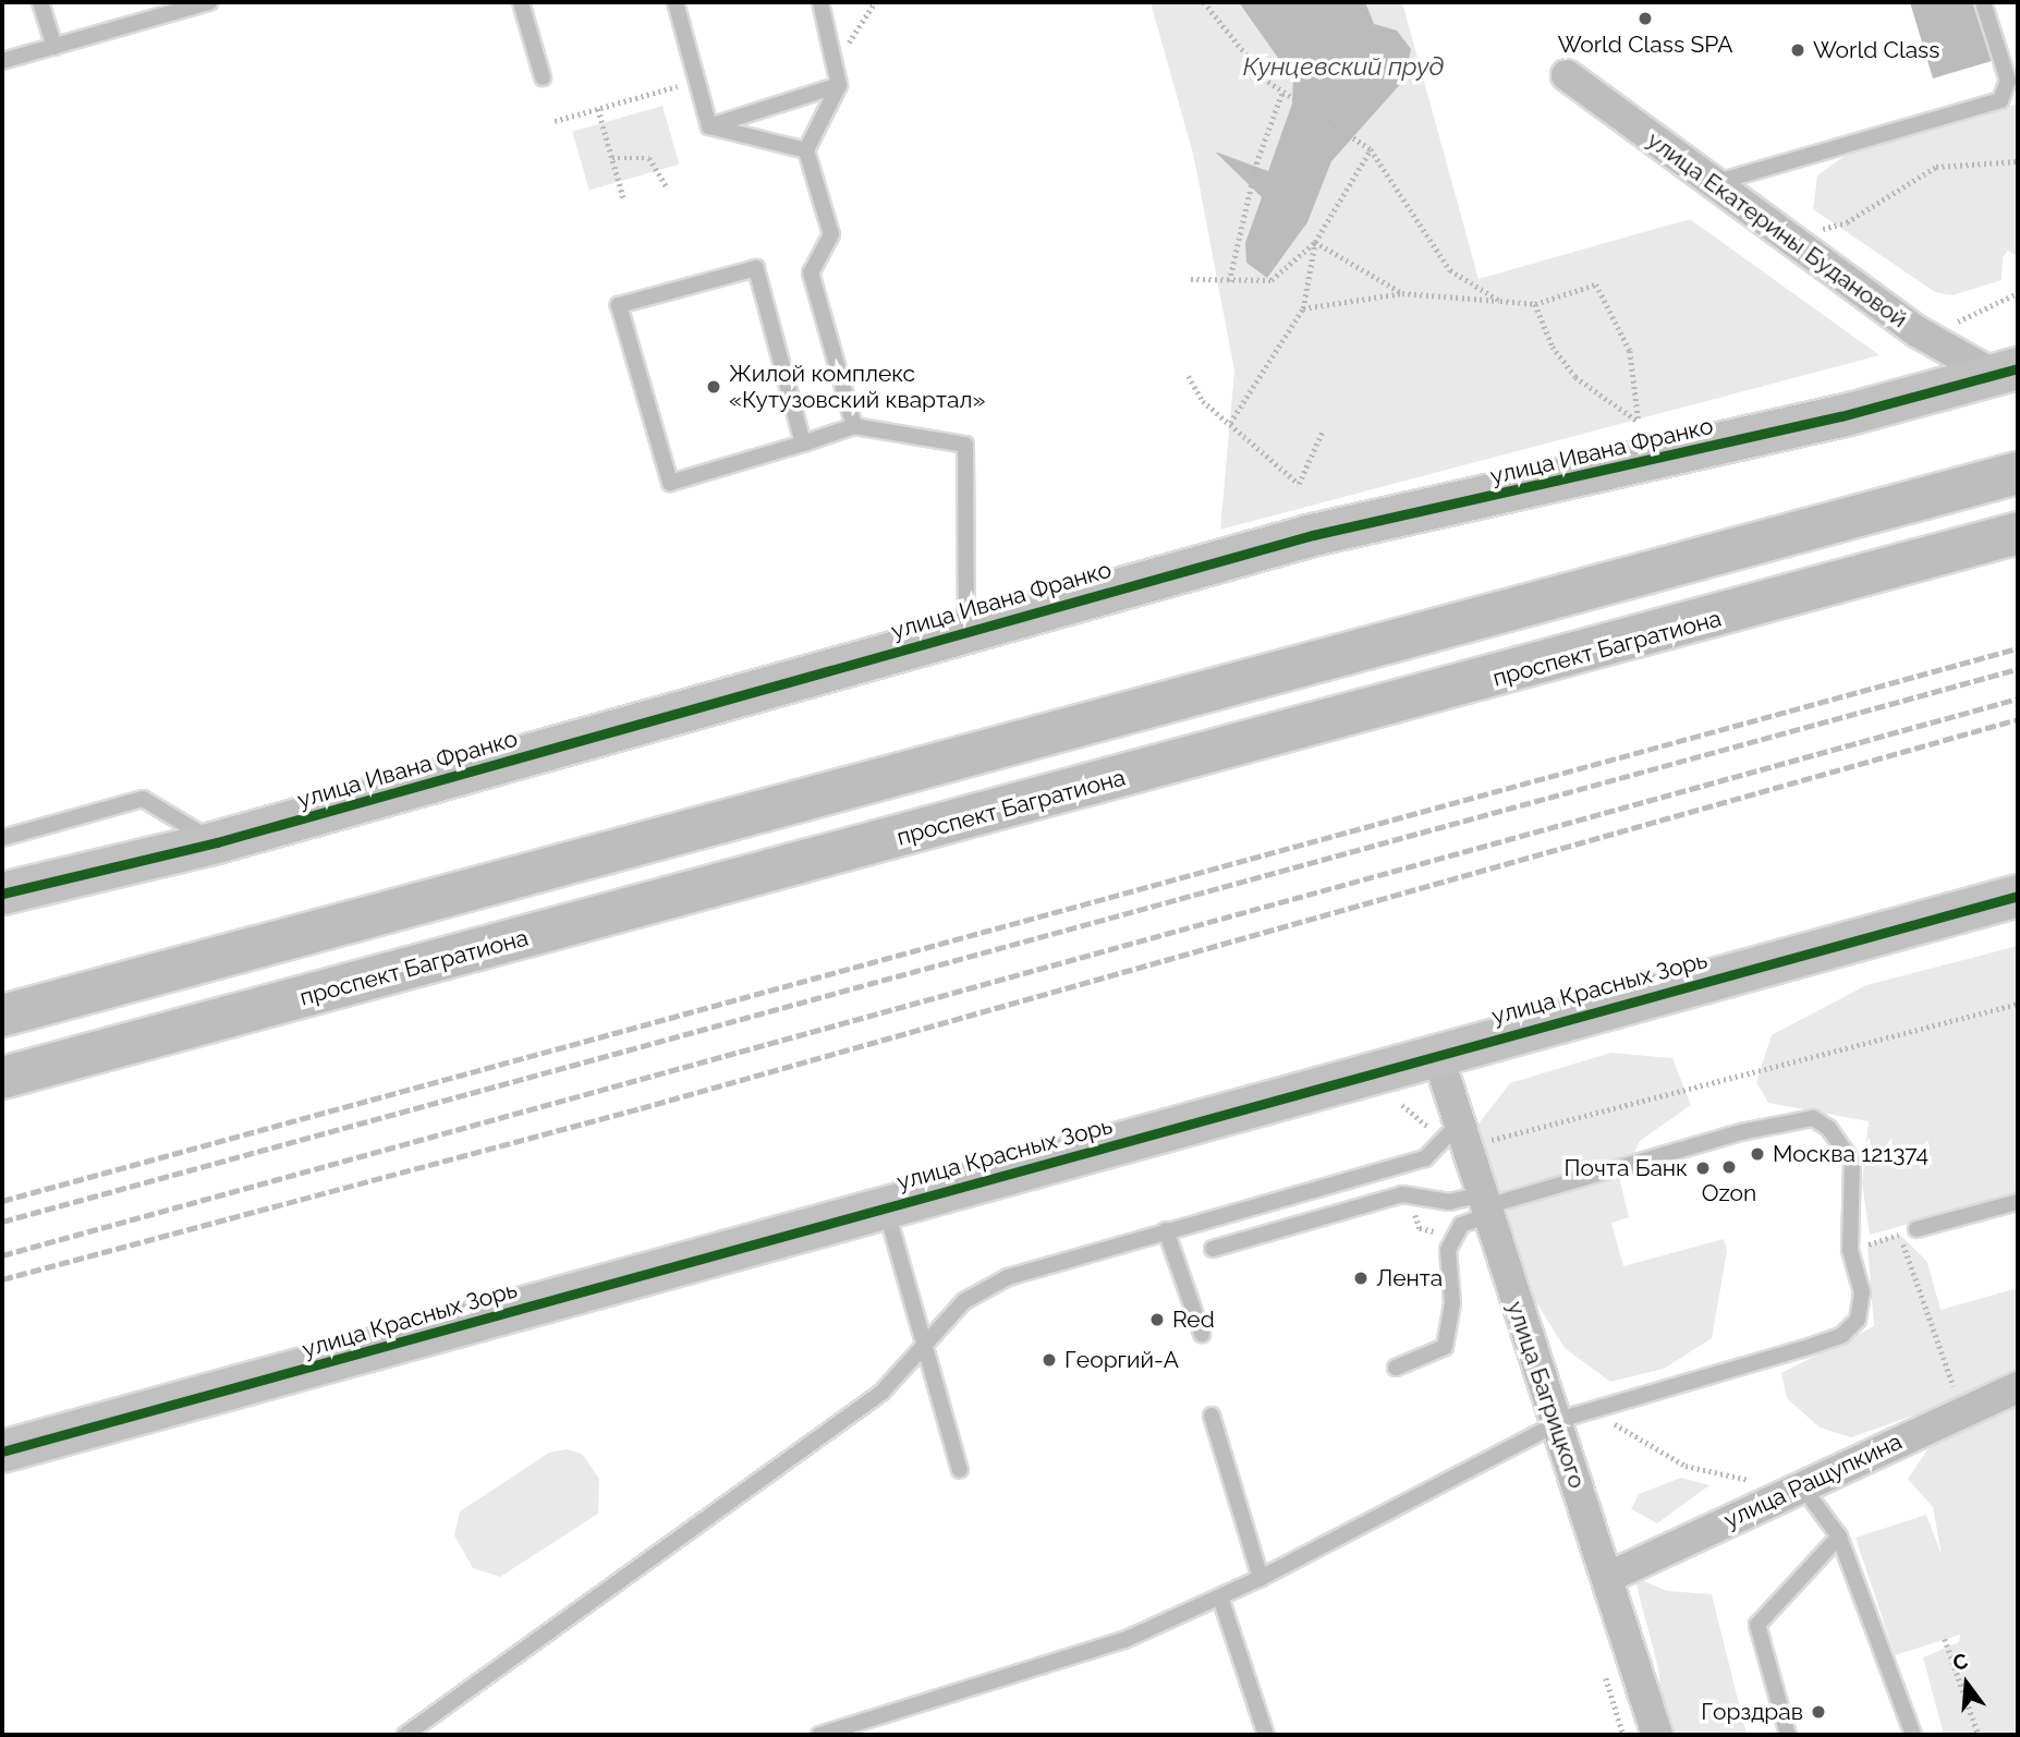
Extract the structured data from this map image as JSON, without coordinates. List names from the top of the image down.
{
  "streets": {
    "main road": ["проспект Багратиона"],
    "street": [
      "улица Екатерины Будановой",
      "улица Ивана Франко",
      "улица Красных Зорь",
      "улица Багрицкого",
      "улица Ращупкина"
    ]
  },
  "crossings": [
    ["улица Екатерины Будановой", "улица Ивана Франко"],
    ["улица Красных Зорь", "улица Багрицкого"],
    ["улица Багрицкого", "улица Ращупкина"]
  ],
  "water": ["Кунцевский пруд"],
  "places": [
    "World Class SPA",
    "World Class",
    "Жилой комплекс «Кутузовский квартал»",
    "Москва 121374",
    "Ozon",
    "Почта Банк",
    "Лента",
    "Red",
    "Георгий-А",
    "Горздрав"
  ],
  "north": "top"
}
